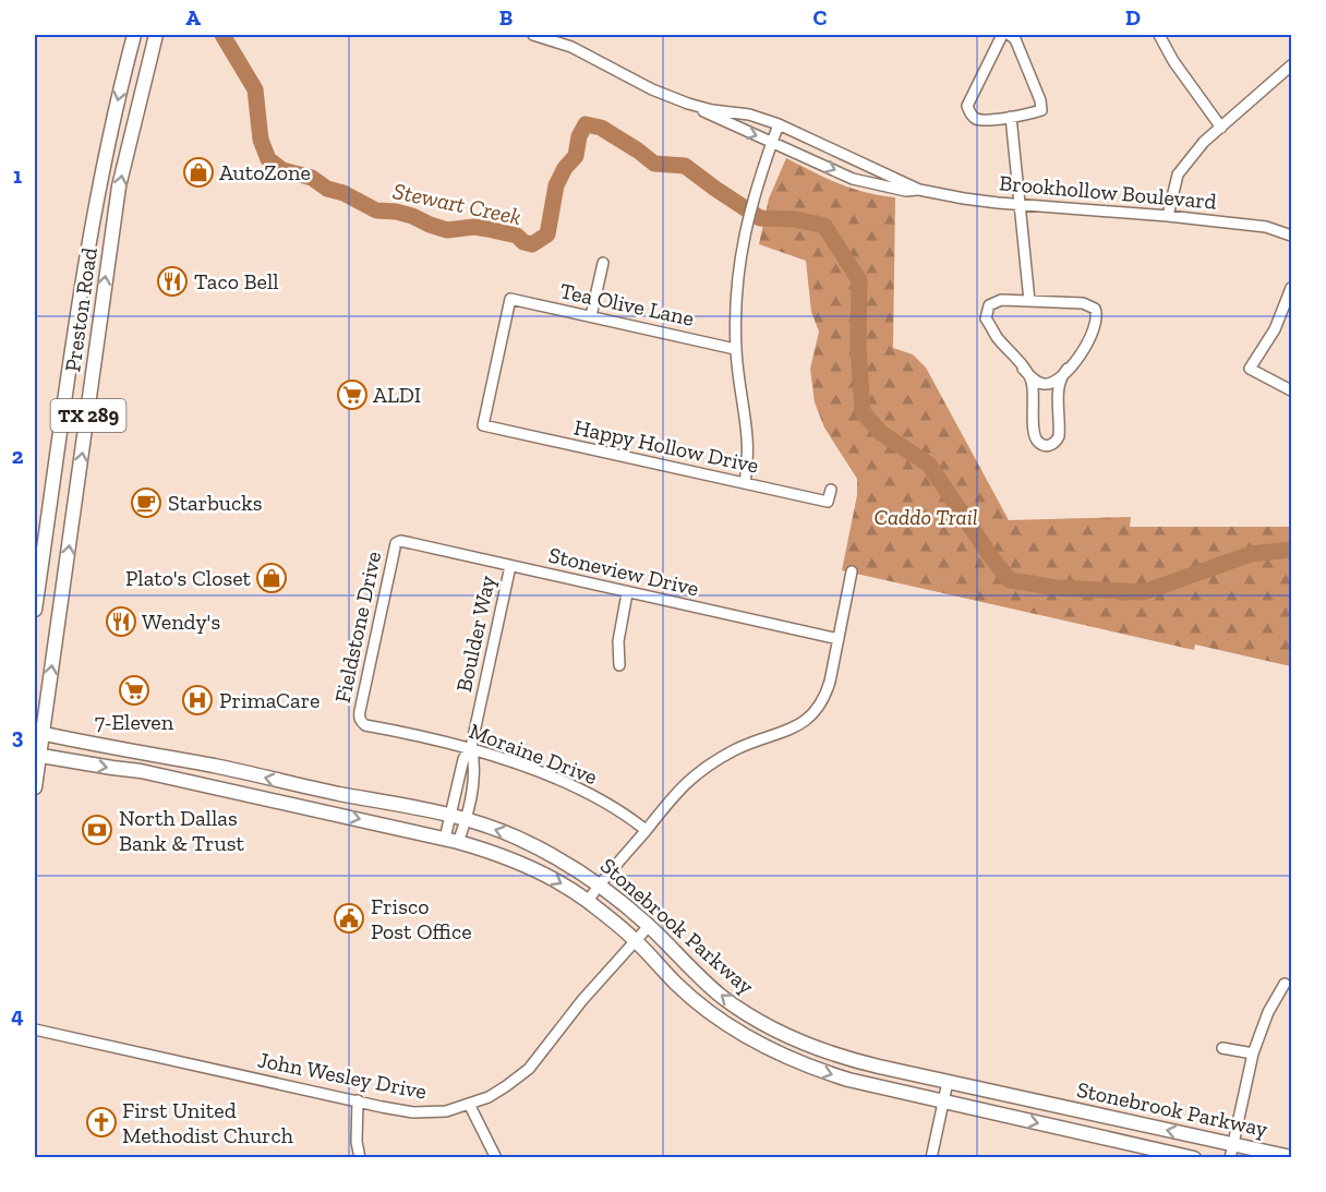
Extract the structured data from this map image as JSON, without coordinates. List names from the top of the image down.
{
  "streets": {
    "main road": ["Preston Road", "TX 289", "Stonebrook Parkway"],
    "street": [
      "Brookhollow Boulevard",
      "Tea Olive Lane",
      "Happy Hollow Drive",
      "Stoneview Drive",
      "Fieldstone Drive",
      "Boulder Way",
      "Moraine Drive",
      "John Wesley Drive"
    ]
  },
  "crossings": [
    ["Tea Olive Lane", "Happy Hollow Drive"],
    ["Preston Road", "Stonebrook Parkway"],
    ["Stoneview Drive", "Fieldstone Drive"],
    ["Stoneview Drive", "Boulder Way"],
    ["Fieldstone Drive", "Moraine Drive"],
    ["Boulder Way", "Moraine Drive"],
    ["Boulder Way", "Stonebrook Parkway"],
    ["Stonebrook Parkway", "John Wesley Drive"]
  ],
  "water": ["Stewart Creek"],
  "parks": ["Caddo Trail"],
  "places": {
    "shop": ["AutoZone", "Plato's Closet"],
    "restaurant": ["Taco Bell", "Wendy's"],
    "supermarket": ["ALDI", "7-Eleven"],
    "cafe": ["Starbucks"],
    "hospital": ["PrimaCare"],
    "bank": ["North Dallas Bank & Trust"],
    "public building": ["Frisco Post Office"],
    "church": ["First United Methodist Church"]
  },
  "grid": {
    "columns": [
      "A",
      "B",
      "C",
      "D"
    ],
    "rows": [
      "1",
      "2",
      "3",
      "4"
    ]
  }
}
